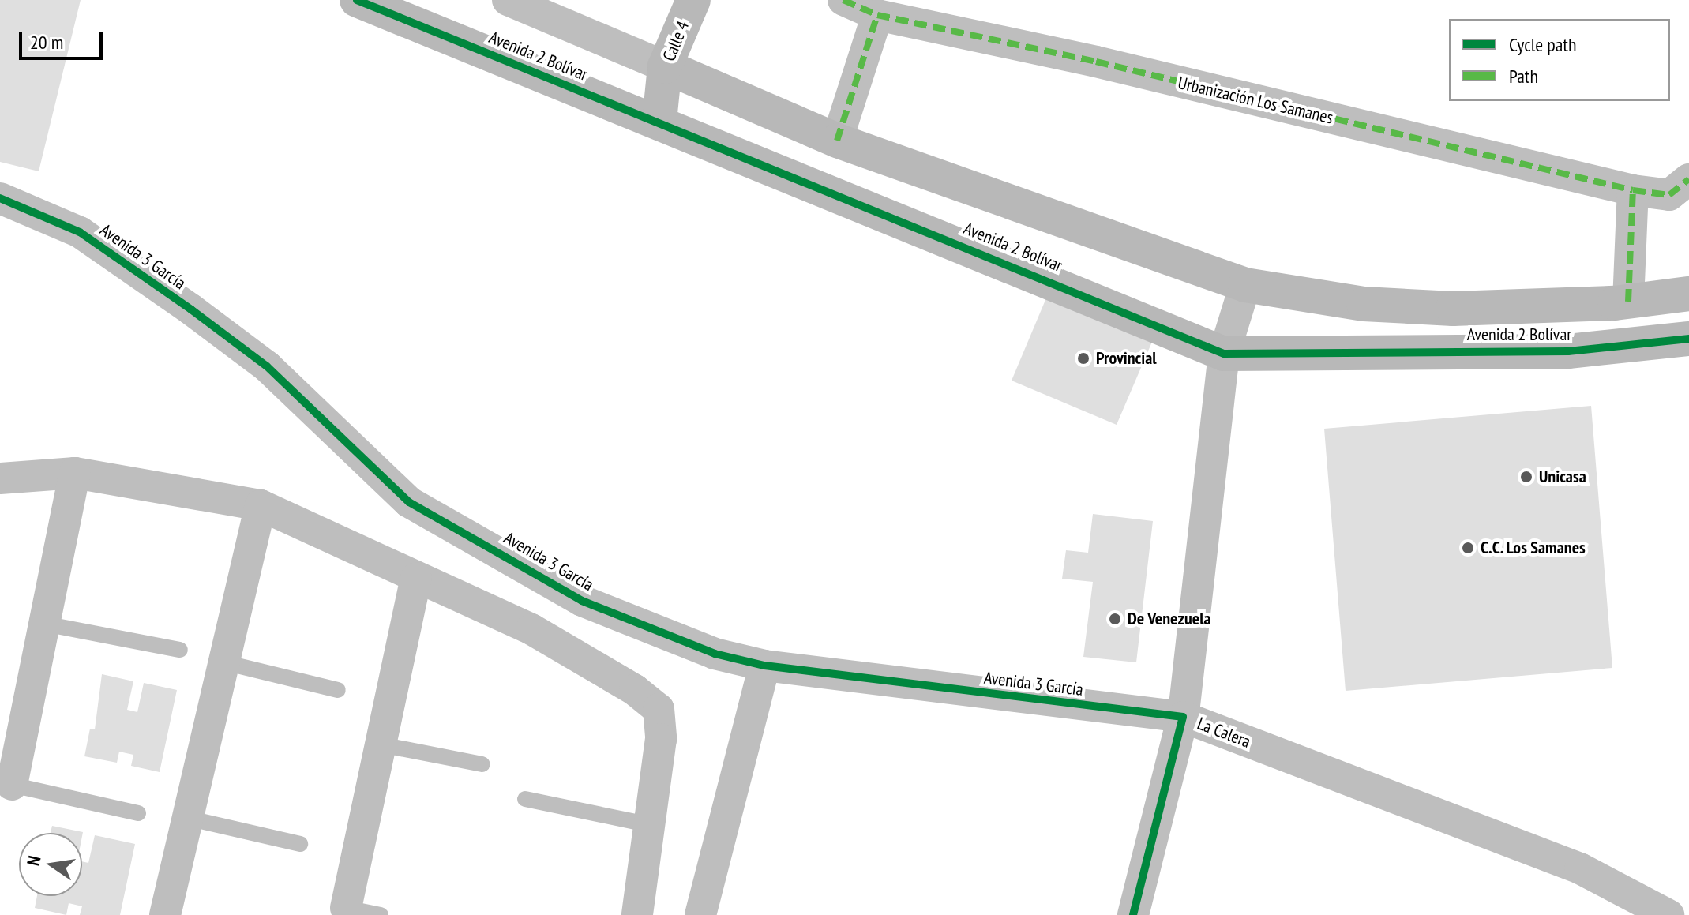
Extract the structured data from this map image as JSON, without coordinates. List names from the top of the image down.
{
  "streets": {
    "street": [
      "Calle 4",
      "Avenida 2 Bolívar",
      "Urbanización Los Samanes",
      "Avenida 3 García",
      "La Calera"
    ]
  },
  "crossings": [
    ["Calle 4", "Avenida 2 Bolívar"],
    ["Avenida 2 Bolívar", "La Calera"],
    ["Avenida 3 García", "La Calera"]
  ],
  "places": [
    "Provincial",
    "Unicasa",
    "C.C. Los Samanes",
    "De Venezuela"
  ],
  "legend": ["Cycle path", "Path"],
  "scale_bar": "20 m",
  "north": "left"
}
